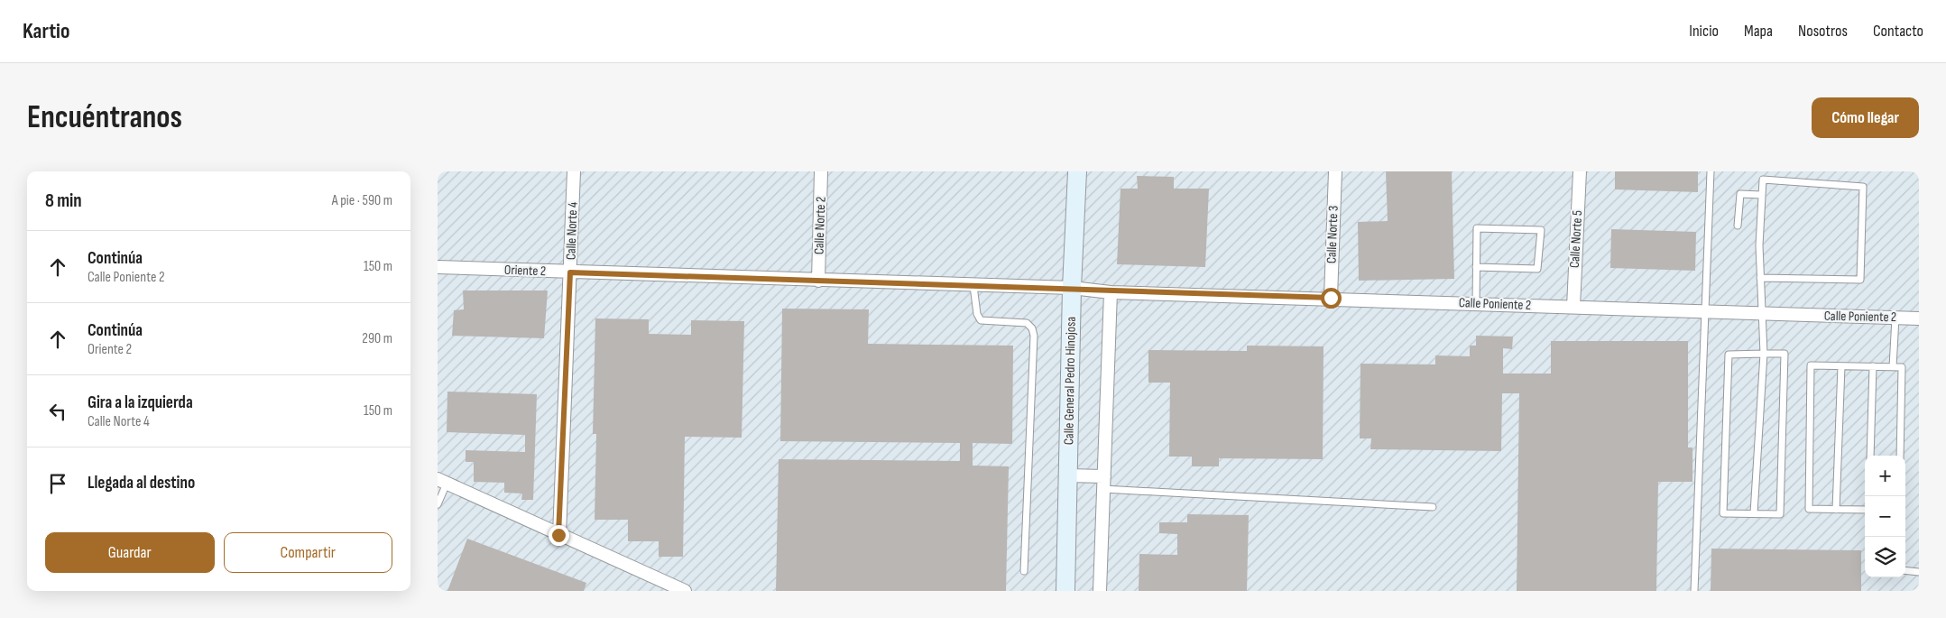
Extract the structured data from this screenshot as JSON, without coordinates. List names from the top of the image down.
{
  "streets": {
    "street": [
      "Calle Norte 2",
      "Calle Norte 4",
      "Calle Norte 3",
      "Calle Norte 5",
      "Oriente 2",
      "Calle Poniente 2",
      "Calle General Pedro Hinojosa"
    ]
  },
  "crossings": [
    ["Calle Norte 2", "Oriente 2"],
    ["Calle Norte 4", "Oriente 2"],
    ["Calle Norte 3", "Calle Poniente 2"],
    ["Calle Norte 5", "Calle Poniente 2"],
    ["Oriente 2", "Calle Poniente 2"],
    ["Oriente 2", "Calle General Pedro Hinojosa"],
    ["Calle Poniente 2", "Calle General Pedro Hinojosa"]
  ],
  "page": {
    "header": "Kartio",
    "nav": [
      "Inicio",
      "Mapa",
      "Nosotros",
      "Contacto"
    ],
    "buttons": [
      "Cómo llegar",
      ["Guardar", "Compartir"]
    ],
    "title": "Encuéntranos",
    "heading": ["8 min", "A pie · 590 m"],
    "list": [
      ["Continúa", "Calle Poniente 2", "150 m"],
      ["Continúa", "Oriente 2", "290 m"],
      ["Gira a la izquierda", "Calle Norte 4", "150 m"],
      "Llegada al destino"
    ],
    "map_buttons": ["+", "−"]
  }
}
